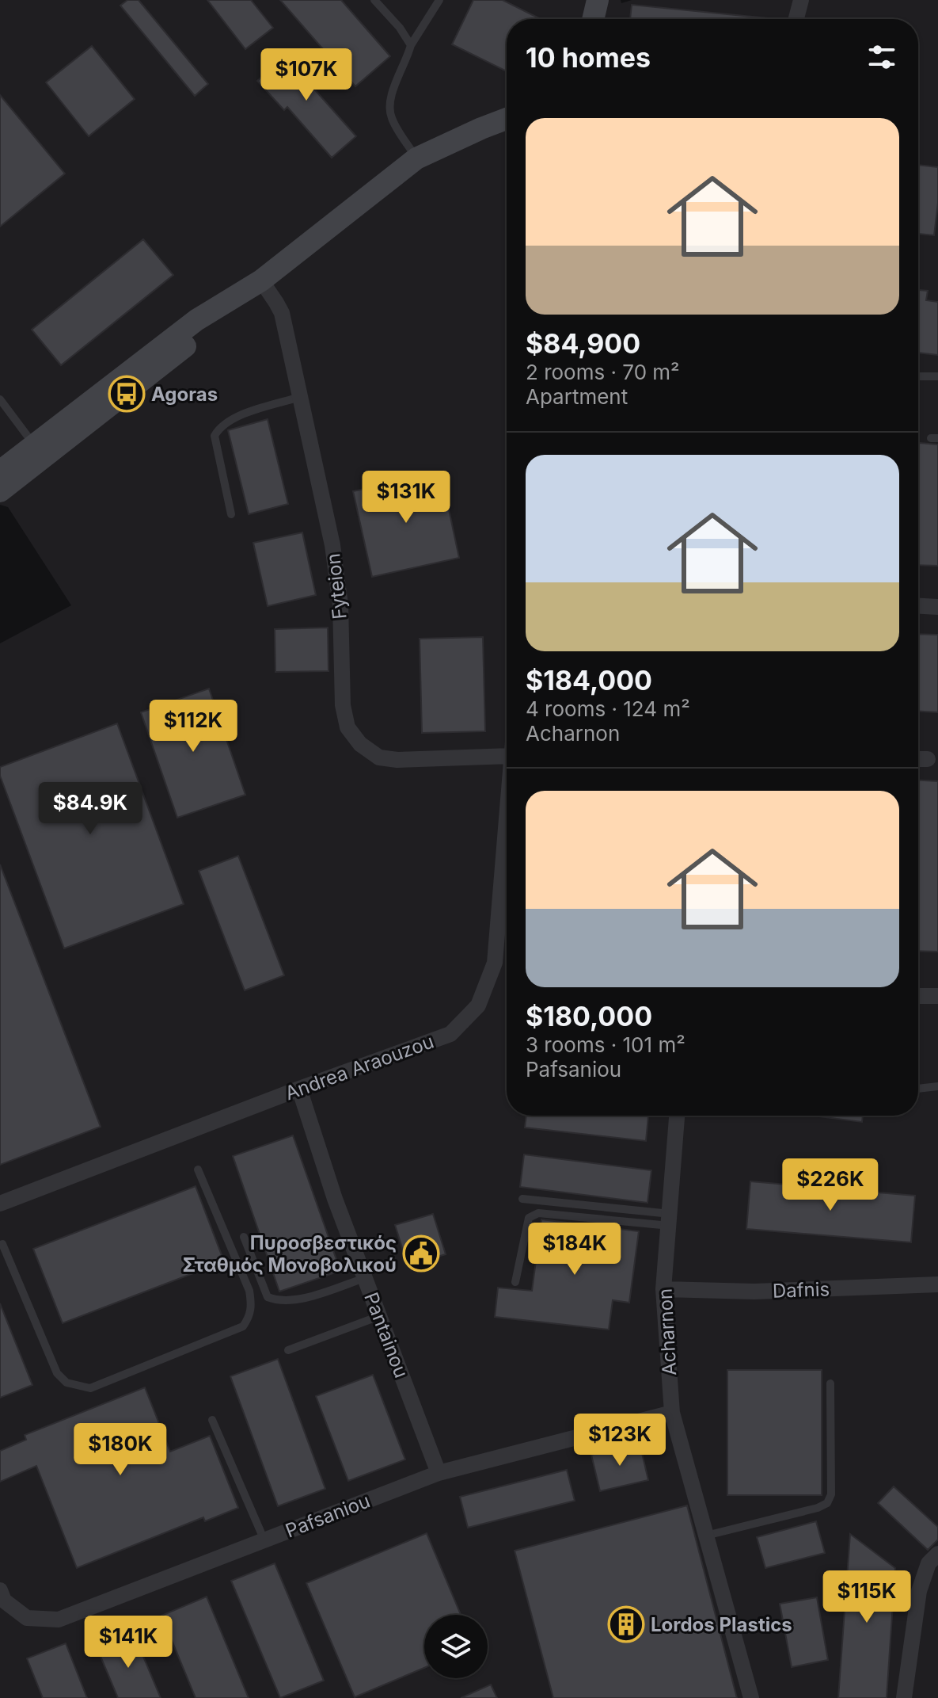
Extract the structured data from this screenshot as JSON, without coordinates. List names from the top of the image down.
{
  "streets": {
    "street": [
      "Fyteion",
      "Andrea Araouzou",
      "Dafnis",
      "Acharnon",
      "Pantainou",
      "Pafsaniou"
    ]
  },
  "crossings": [
    ["Andrea Araouzou", "Pantainou"],
    ["Dafnis", "Acharnon"],
    ["Acharnon", "Pafsaniou"],
    ["Pantainou", "Pafsaniou"]
  ],
  "places": {
    "bus stop": ["Agoras"],
    "public building": ["Πυροσβεστικός Σταθμός Μονοβολικού"],
    "building": ["Lordos Plastics"]
  },
  "page": {
    "heading": "10 homes",
    "price": [
      "$107K",
      "$131K",
      "$112K",
      "$84.9K",
      "$226K",
      "$184K",
      "$123K",
      "$180K",
      "$115K",
      "$141K"
    ],
    "list": [
      {
        "name": "$84,900",
        "note": "2 rooms · 70 m² · Apartment"
      },
      {
        "name": "$184,000",
        "note": "4 rooms · 124 m² · Acharnon"
      },
      {
        "name": "$180,000",
        "note": "3 rooms · 101 m² · Pafsaniou"
      }
    ]
  }
}
